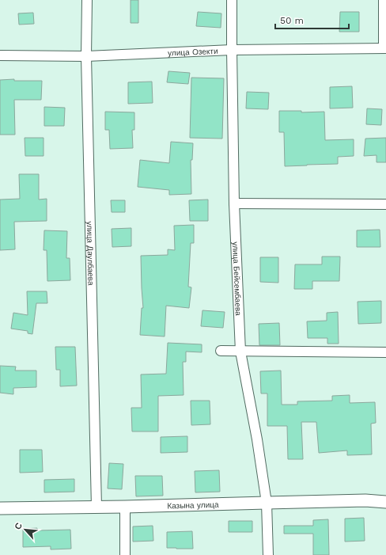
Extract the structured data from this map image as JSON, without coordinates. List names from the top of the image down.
{
  "streets": {
    "street": [
      "улица Озекти",
      "улица Даулбаева",
      "улица Бейсембаева",
      "Казына улица"
    ]
  },
  "crossings": [
    ["улица Озекти", "улица Даулбаева"],
    ["улица Озекти", "улица Бейсембаева"],
    ["улица Даулбаева", "Казына улица"],
    ["улица Бейсембаева", "Казына улица"]
  ],
  "scale_bar": "50 m",
  "north": "top left"
}
